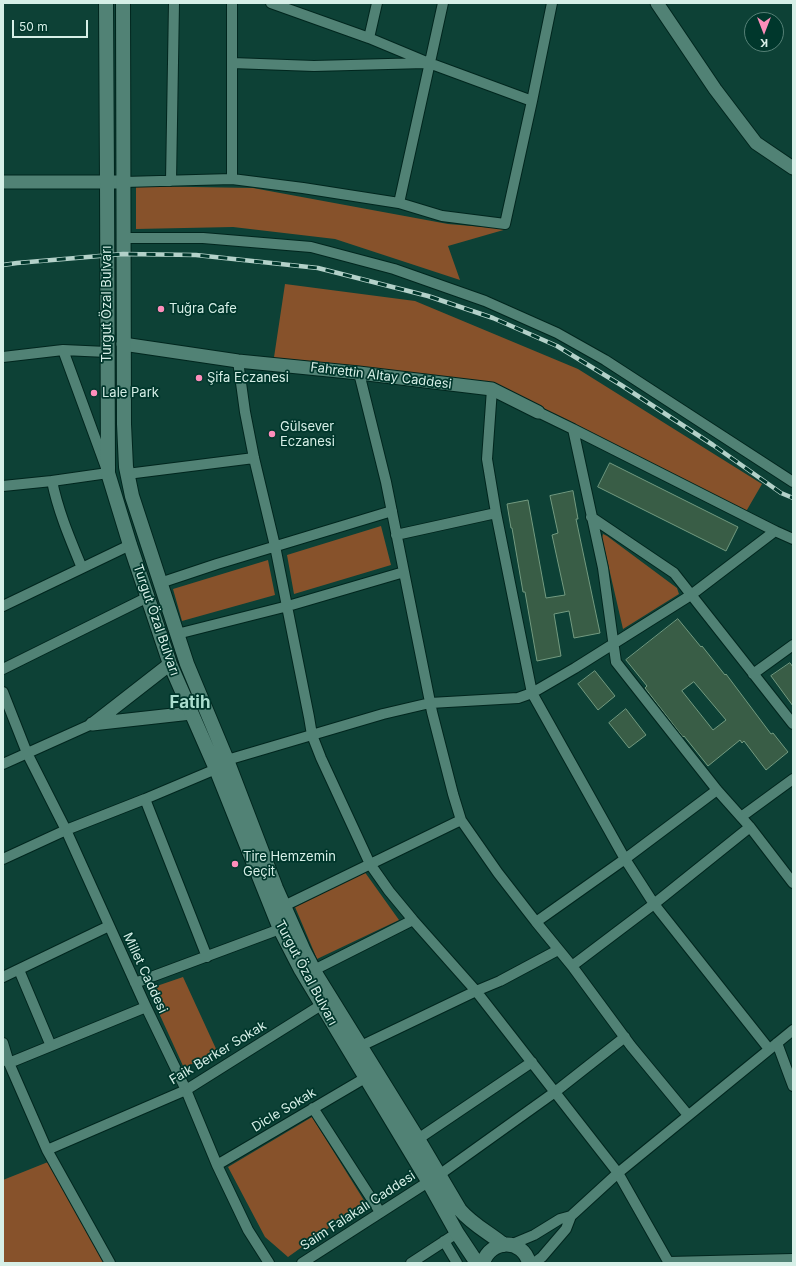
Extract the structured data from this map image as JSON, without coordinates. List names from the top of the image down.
{
  "streets": {
    "main road": ["Turgut Özal Bulvarı"],
    "street": [
      "Fahrettin Altay Caddesi",
      "Millet Caddesi",
      "Faik Berker Sokak",
      "Dicle Sokak",
      "Saim Falakalı Caddesi"
    ]
  },
  "crossings": [
    ["Turgut Özal Bulvarı", "Fahrettin Altay Caddesi"],
    ["Turgut Özal Bulvarı", "Faik Berker Sokak"],
    ["Turgut Özal Bulvarı", "Dicle Sokak"],
    ["Turgut Özal Bulvarı", "Saim Falakalı Caddesi"],
    ["Millet Caddesi", "Faik Berker Sokak"],
    ["Millet Caddesi", "Dicle Sokak"]
  ],
  "districts": ["Fatih"],
  "places": [
    "Tuğra Cafe",
    "Şifa Eczanesi",
    "Lale Park",
    "Gülsever Eczanesi",
    "Tire Hemzemin Geçit"
  ],
  "scale_bar": "50 m",
  "north": "bottom"
}
